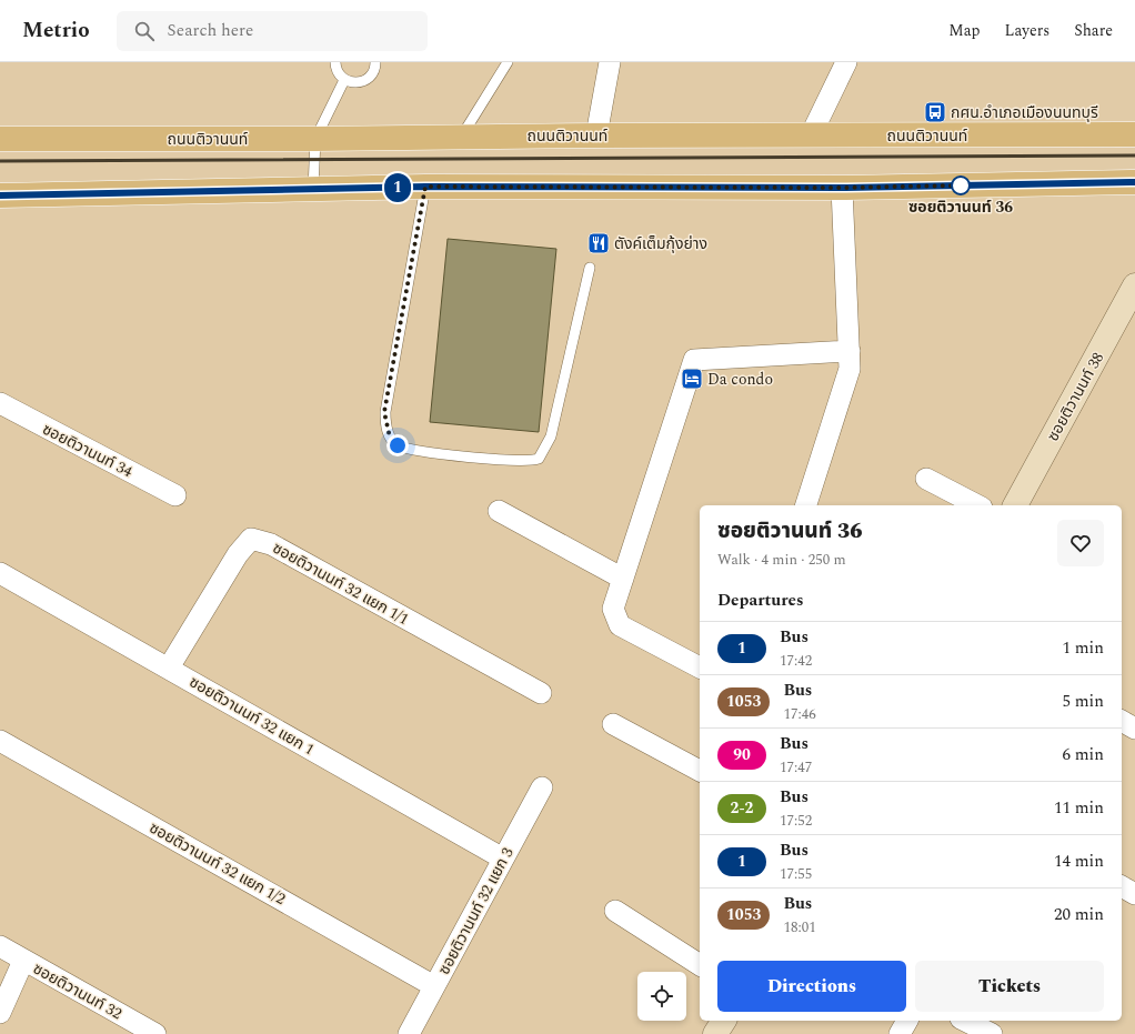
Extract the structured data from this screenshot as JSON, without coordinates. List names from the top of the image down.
{
  "streets": {
    "main road": ["ถนนติวานนท์"],
    "street": [
      "ซอยติวานนท์ 38",
      "ซอยติวานนท์ 34",
      "ซอยติวานนท์ 32 แยก 1/1",
      "ซอยติวานนท์ 32 แยก 1",
      "ซอยติวานนท์ 32 แยก 1/2",
      "ซอยติวานนท์ 32 แยก 3",
      "ซอยติวานนท์ 32"
    ]
  },
  "crossings": [
    ["ซอยติวานนท์ 32 แยก 1/1", "ซอยติวานนท์ 32 แยก 1"],
    ["ซอยติวานนท์ 32 แยก 1", "ซอยติวานนท์ 32 แยก 3"],
    ["ซอยติวานนท์ 32 แยก 1/2", "ซอยติวานนท์ 32 แยก 3"]
  ],
  "places": {
    "bus stop": ["กศน.อำเภอเมืองนนทบุรี"],
    "other": ["ซอยติวานนท์ 36"],
    "restaurant": ["ตังค์เต็มกุ้งย่าง"],
    "hotel": ["Da condo"]
  },
  "lines": ["bus line 1"],
  "page": {
    "header": "Metrio",
    "search": "Search here",
    "nav": ["Map", "Layers", "Share"],
    "on_map": "1",
    "heading": [
      ["ซอยติวานนท์ 36", "Walk · 4 min · 250 m"],
      "Departures"
    ],
    "list": [
      {
        "mark": "1",
        "name": "Bus",
        "note": "17:42",
        "value": "1 min"
      },
      {
        "mark": "1053",
        "name": "Bus",
        "note": "17:46",
        "value": "5 min"
      },
      {
        "mark": "90",
        "name": "Bus",
        "note": "17:47",
        "value": "6 min"
      },
      {
        "mark": "2-2",
        "name": "Bus",
        "note": "17:52",
        "value": "11 min"
      },
      {
        "mark": "1",
        "name": "Bus",
        "note": "17:55",
        "value": "14 min"
      },
      {
        "mark": "1053",
        "name": "Bus",
        "note": "18:01",
        "value": "20 min"
      }
    ],
    "buttons": ["Directions", "Tickets"]
  }
}
